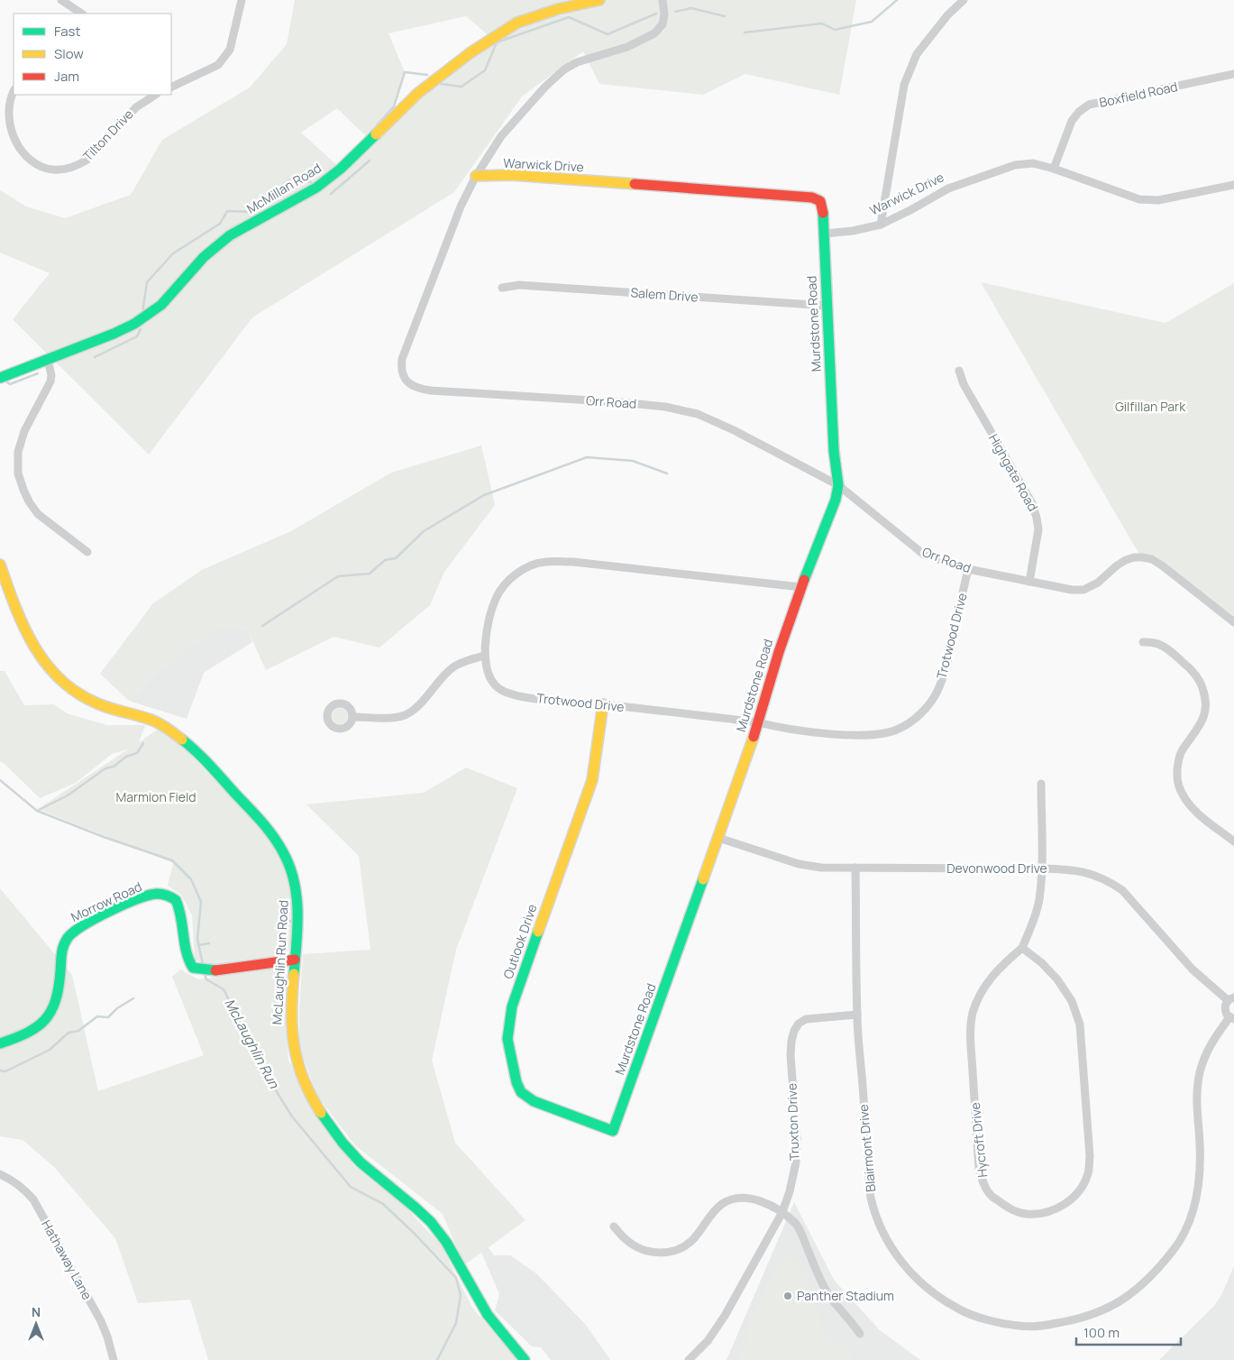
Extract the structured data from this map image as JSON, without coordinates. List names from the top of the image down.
{
  "streets": {
    "street": [
      "Boxfield Road",
      "Tilton Drive",
      "Warwick Drive",
      "McMillan Road",
      "Salem Drive",
      "Murdstone Road",
      "Orr Road",
      "Highgate Road",
      "Trotwood Drive",
      "Devonwood Drive",
      "Morrow Road",
      "Outlook Drive",
      "McLaughlin Run Road",
      "Truxton Drive",
      "Hycroft Drive",
      "Blairmont Drive",
      "Hathaway Lane"
    ]
  },
  "crossings": [
    ["Boxfield Road", "Warwick Drive"],
    ["Warwick Drive", "Murdstone Road"],
    ["Warwick Drive", "Orr Road"],
    ["Salem Drive", "Murdstone Road"],
    ["Murdstone Road", "Orr Road"],
    ["Murdstone Road", "Trotwood Drive"],
    ["Murdstone Road", "Devonwood Drive"],
    ["Murdstone Road", "Outlook Drive"],
    ["Orr Road", "Highgate Road"],
    ["Orr Road", "Trotwood Drive"],
    ["Trotwood Drive", "Outlook Drive"],
    ["Devonwood Drive", "Hycroft Drive"],
    ["Devonwood Drive", "Blairmont Drive"],
    ["Morrow Road", "McLaughlin Run Road"],
    ["Truxton Drive", "Blairmont Drive"]
  ],
  "water": ["McLaughlin Run"],
  "parks": ["Gilfillan Park", "Marmion Field"],
  "places": ["Panther Stadium"],
  "legend": ["Fast", "Slow", "Jam"],
  "scale_bar": "100 m",
  "north": "top"
}
